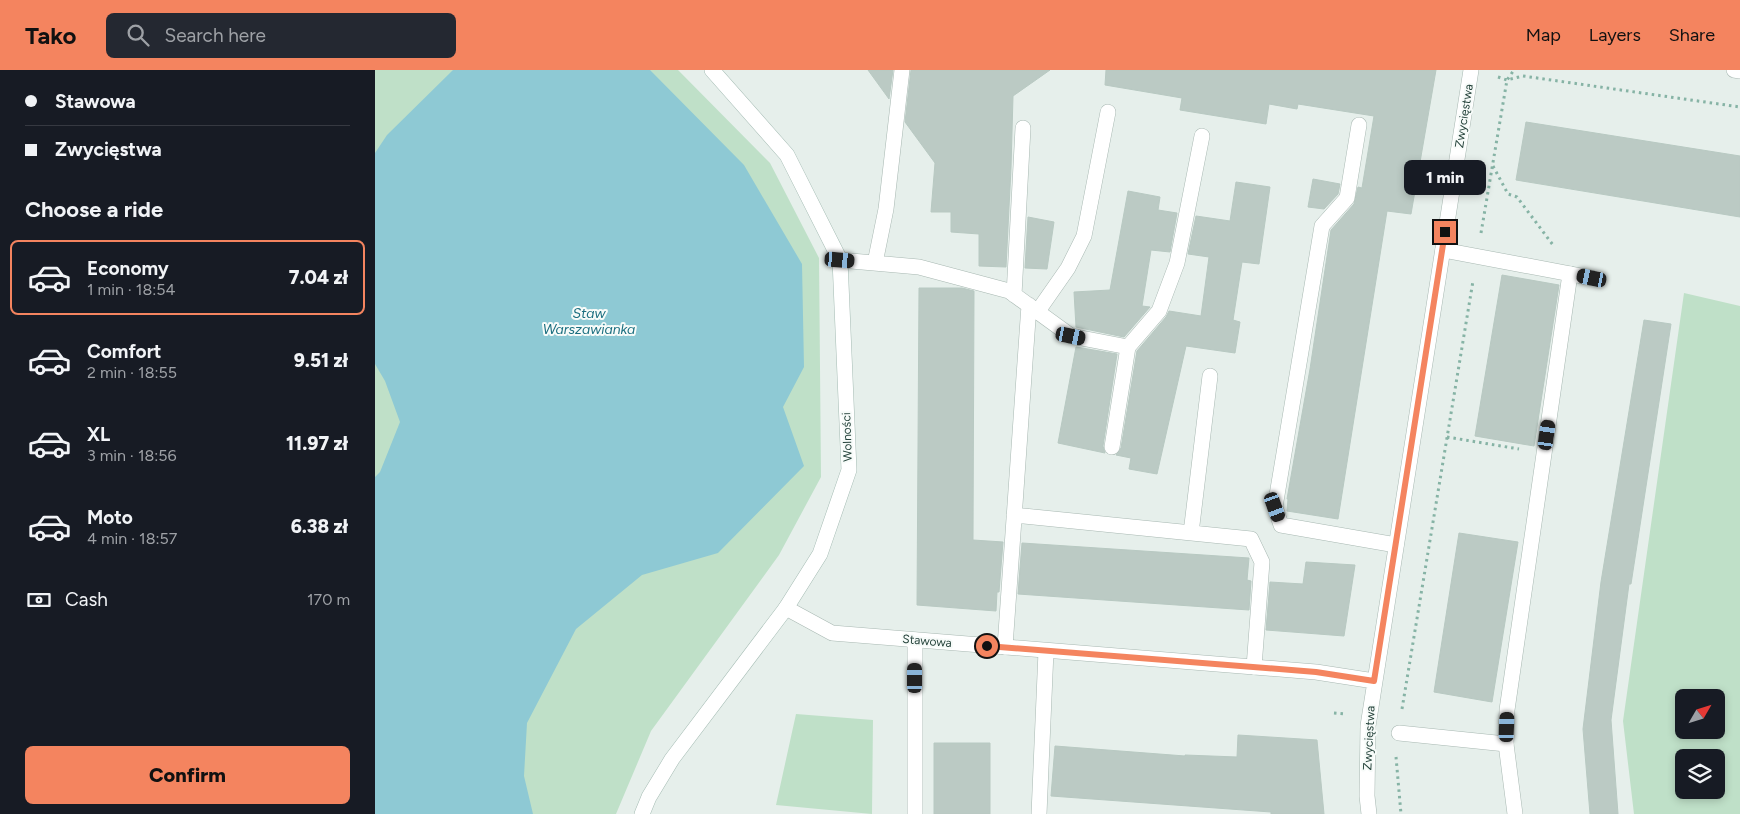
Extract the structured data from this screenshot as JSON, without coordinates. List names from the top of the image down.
{
  "streets": {
    "street": ["Zwycięstwa", "Wolności", "Stawowa"]
  },
  "crossings": [
    ["Zwycięstwa", "Stawowa"],
    ["Wolności", "Stawowa"]
  ],
  "water": ["Staw Warszawianka"],
  "north": "top right",
  "page": {
    "header": "Tako",
    "search": "Search here",
    "nav": ["Map", "Layers", "Share"],
    "banner": ["Stawowa", "Zwycięstwa"],
    "bubble": "1 min",
    "heading": "Choose a ride",
    "list": [
      {
        "name": "Economy",
        "note": "1 min · 18:54",
        "value": "7.04 zł"
      },
      {
        "name": "Comfort",
        "note": "2 min · 18:55",
        "value": "9.51 zł"
      },
      {
        "name": "XL",
        "note": "3 min · 18:56",
        "value": "11.97 zł"
      },
      {
        "name": "Moto",
        "note": "4 min · 18:57",
        "value": "6.38 zł"
      }
    ],
    "pay": ["Cash", "170 m"],
    "buttons": "Confirm"
  }
}
